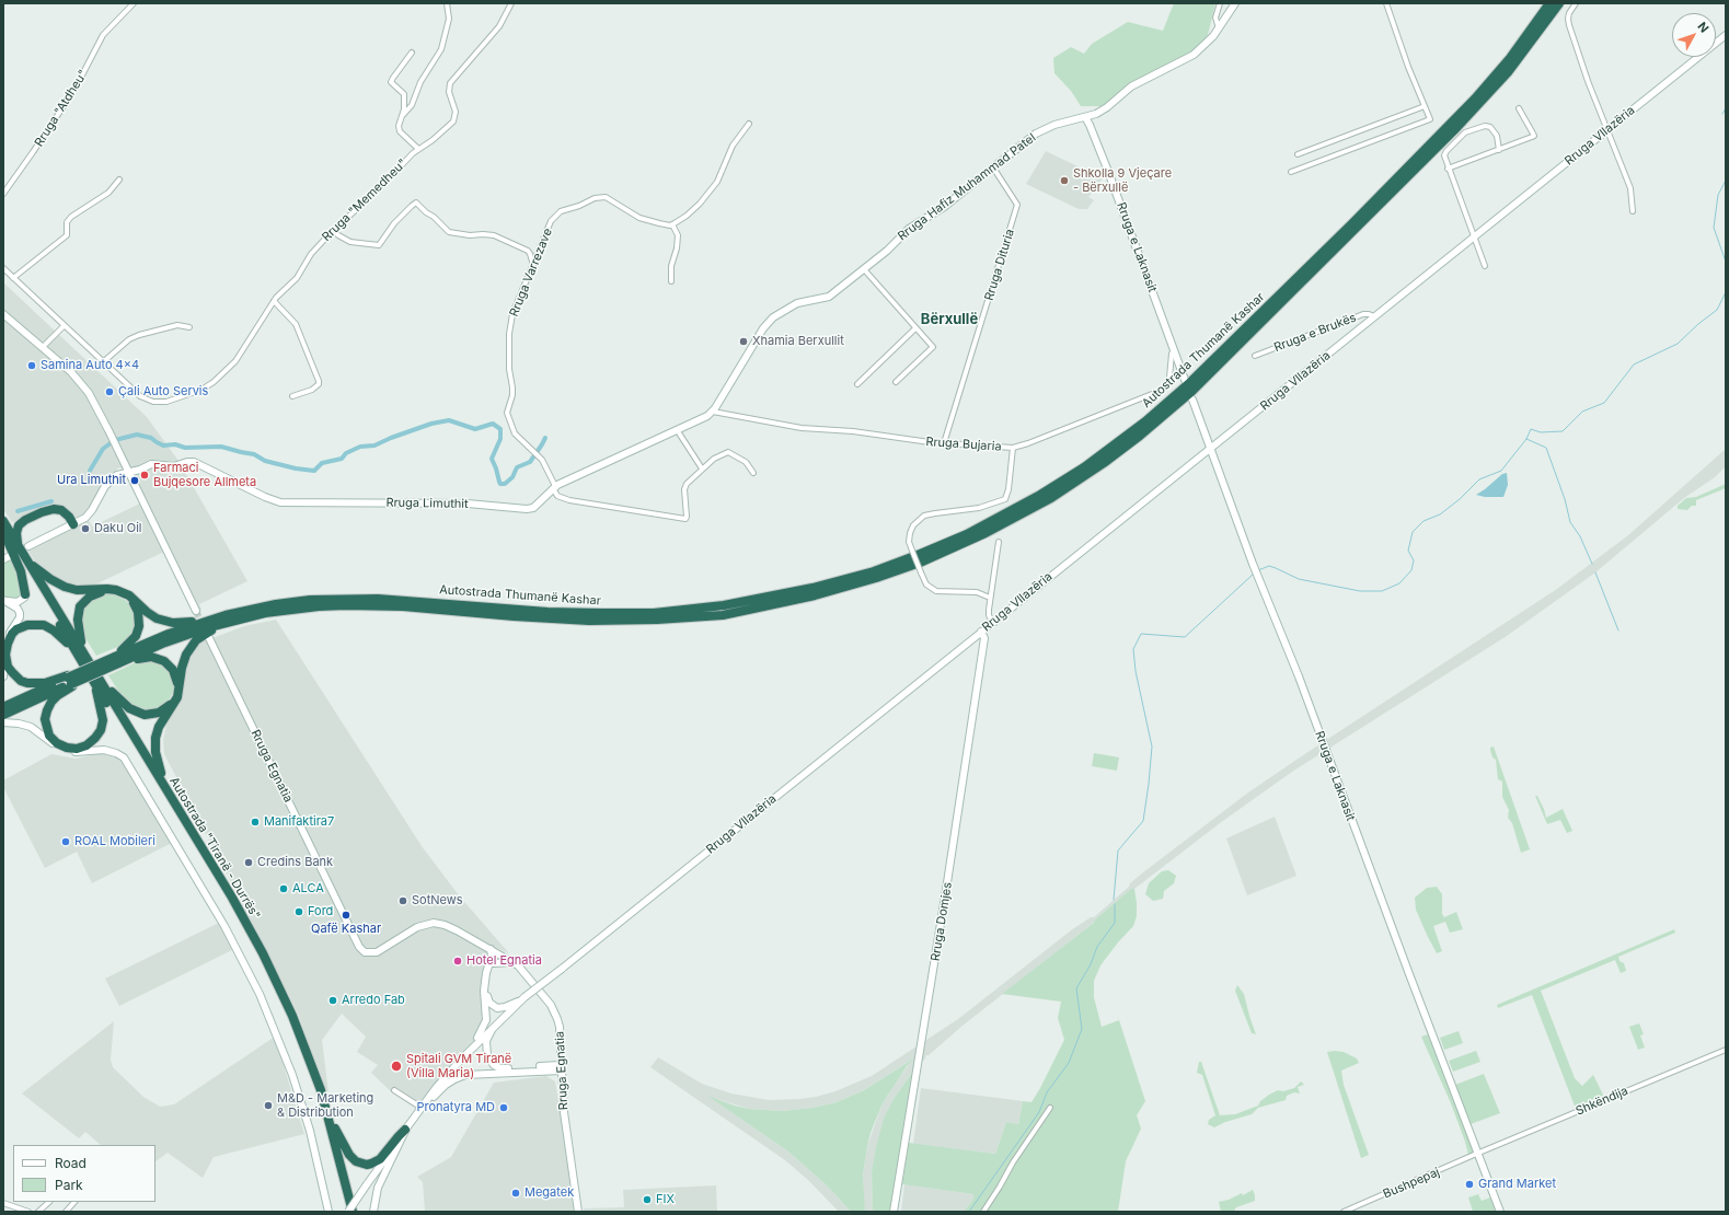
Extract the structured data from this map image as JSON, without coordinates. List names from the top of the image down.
{
  "streets": {
    "highway": ["Autostrada Thumanë Kashar", "Autostrada \"Tiranë - Durrës\""],
    "main road": [
      "Rruga Vllazëria",
      "Rruga Hafiz Muhammad Patel",
      "Rruga e Laknasit",
      "Rruga Limuthit",
      "Rruga Egnatia",
      "Rruga Domjes"
    ],
    "street": [
      "Rruga \"Atdheu\"",
      "Rruga \"Memedheu\"",
      "Rruga Dituria",
      "Rruga Varrezave",
      "Rruga e Brukës",
      "Rruga Bujaria",
      "Shkëndija",
      "Bushpepaj"
    ]
  },
  "crossings": [
    ["Rruga Vllazëria", "Rruga e Laknasit"],
    ["Rruga Vllazëria", "Rruga e Brukës"],
    ["Rruga Vllazëria", "Rruga Domjes"],
    ["Rruga Hafiz Muhammad Patel", "Rruga e Laknasit"],
    ["Rruga Hafiz Muhammad Patel", "Rruga Dituria"],
    ["Rruga Hafiz Muhammad Patel", "Rruga Bujaria"],
    ["Rruga Hafiz Muhammad Patel", "Rruga Limuthit"],
    ["Rruga e Laknasit", "Rruga Bujaria"],
    ["Rruga e Laknasit", "Shkëndija"],
    ["Rruga e Laknasit", "Bushpepaj"],
    ["Rruga Dituria", "Rruga Bujaria"],
    ["Rruga Varrezave", "Rruga Limuthit"],
    ["Autostrada Thumanë Kashar", "Autostrada \"Tiranë - Durrës\""],
    ["Rruga Bujaria", "Rruga Limuthit"],
    ["Shkëndija", "Bushpepaj"]
  ],
  "districts": ["Bërxullë"],
  "places": [
    "Shkolla 9 Vjeçare - Bërxullë",
    "Xhamia Berxullit",
    "Samina Auto 4x4",
    "Çali Auto Servis",
    "Farmaci Bujqesore Allmeta",
    "Ura Limuthit",
    "Daku Oil",
    "Manifaktira7",
    "ROAL Mobileri",
    "Credins Bank",
    "ALCA",
    "SotNews",
    "Ford",
    "Qafë Kashar",
    "Hotel Egnatia",
    "Arredo Fab",
    "Spitali GVM Tiranë (Villa Maria)",
    "M&D - Marketing & Distribution",
    "Pronatyra MD",
    "Grand Market",
    "Megatek",
    "FIX"
  ],
  "legend": ["Road", "Park"],
  "north": "top right"
}
